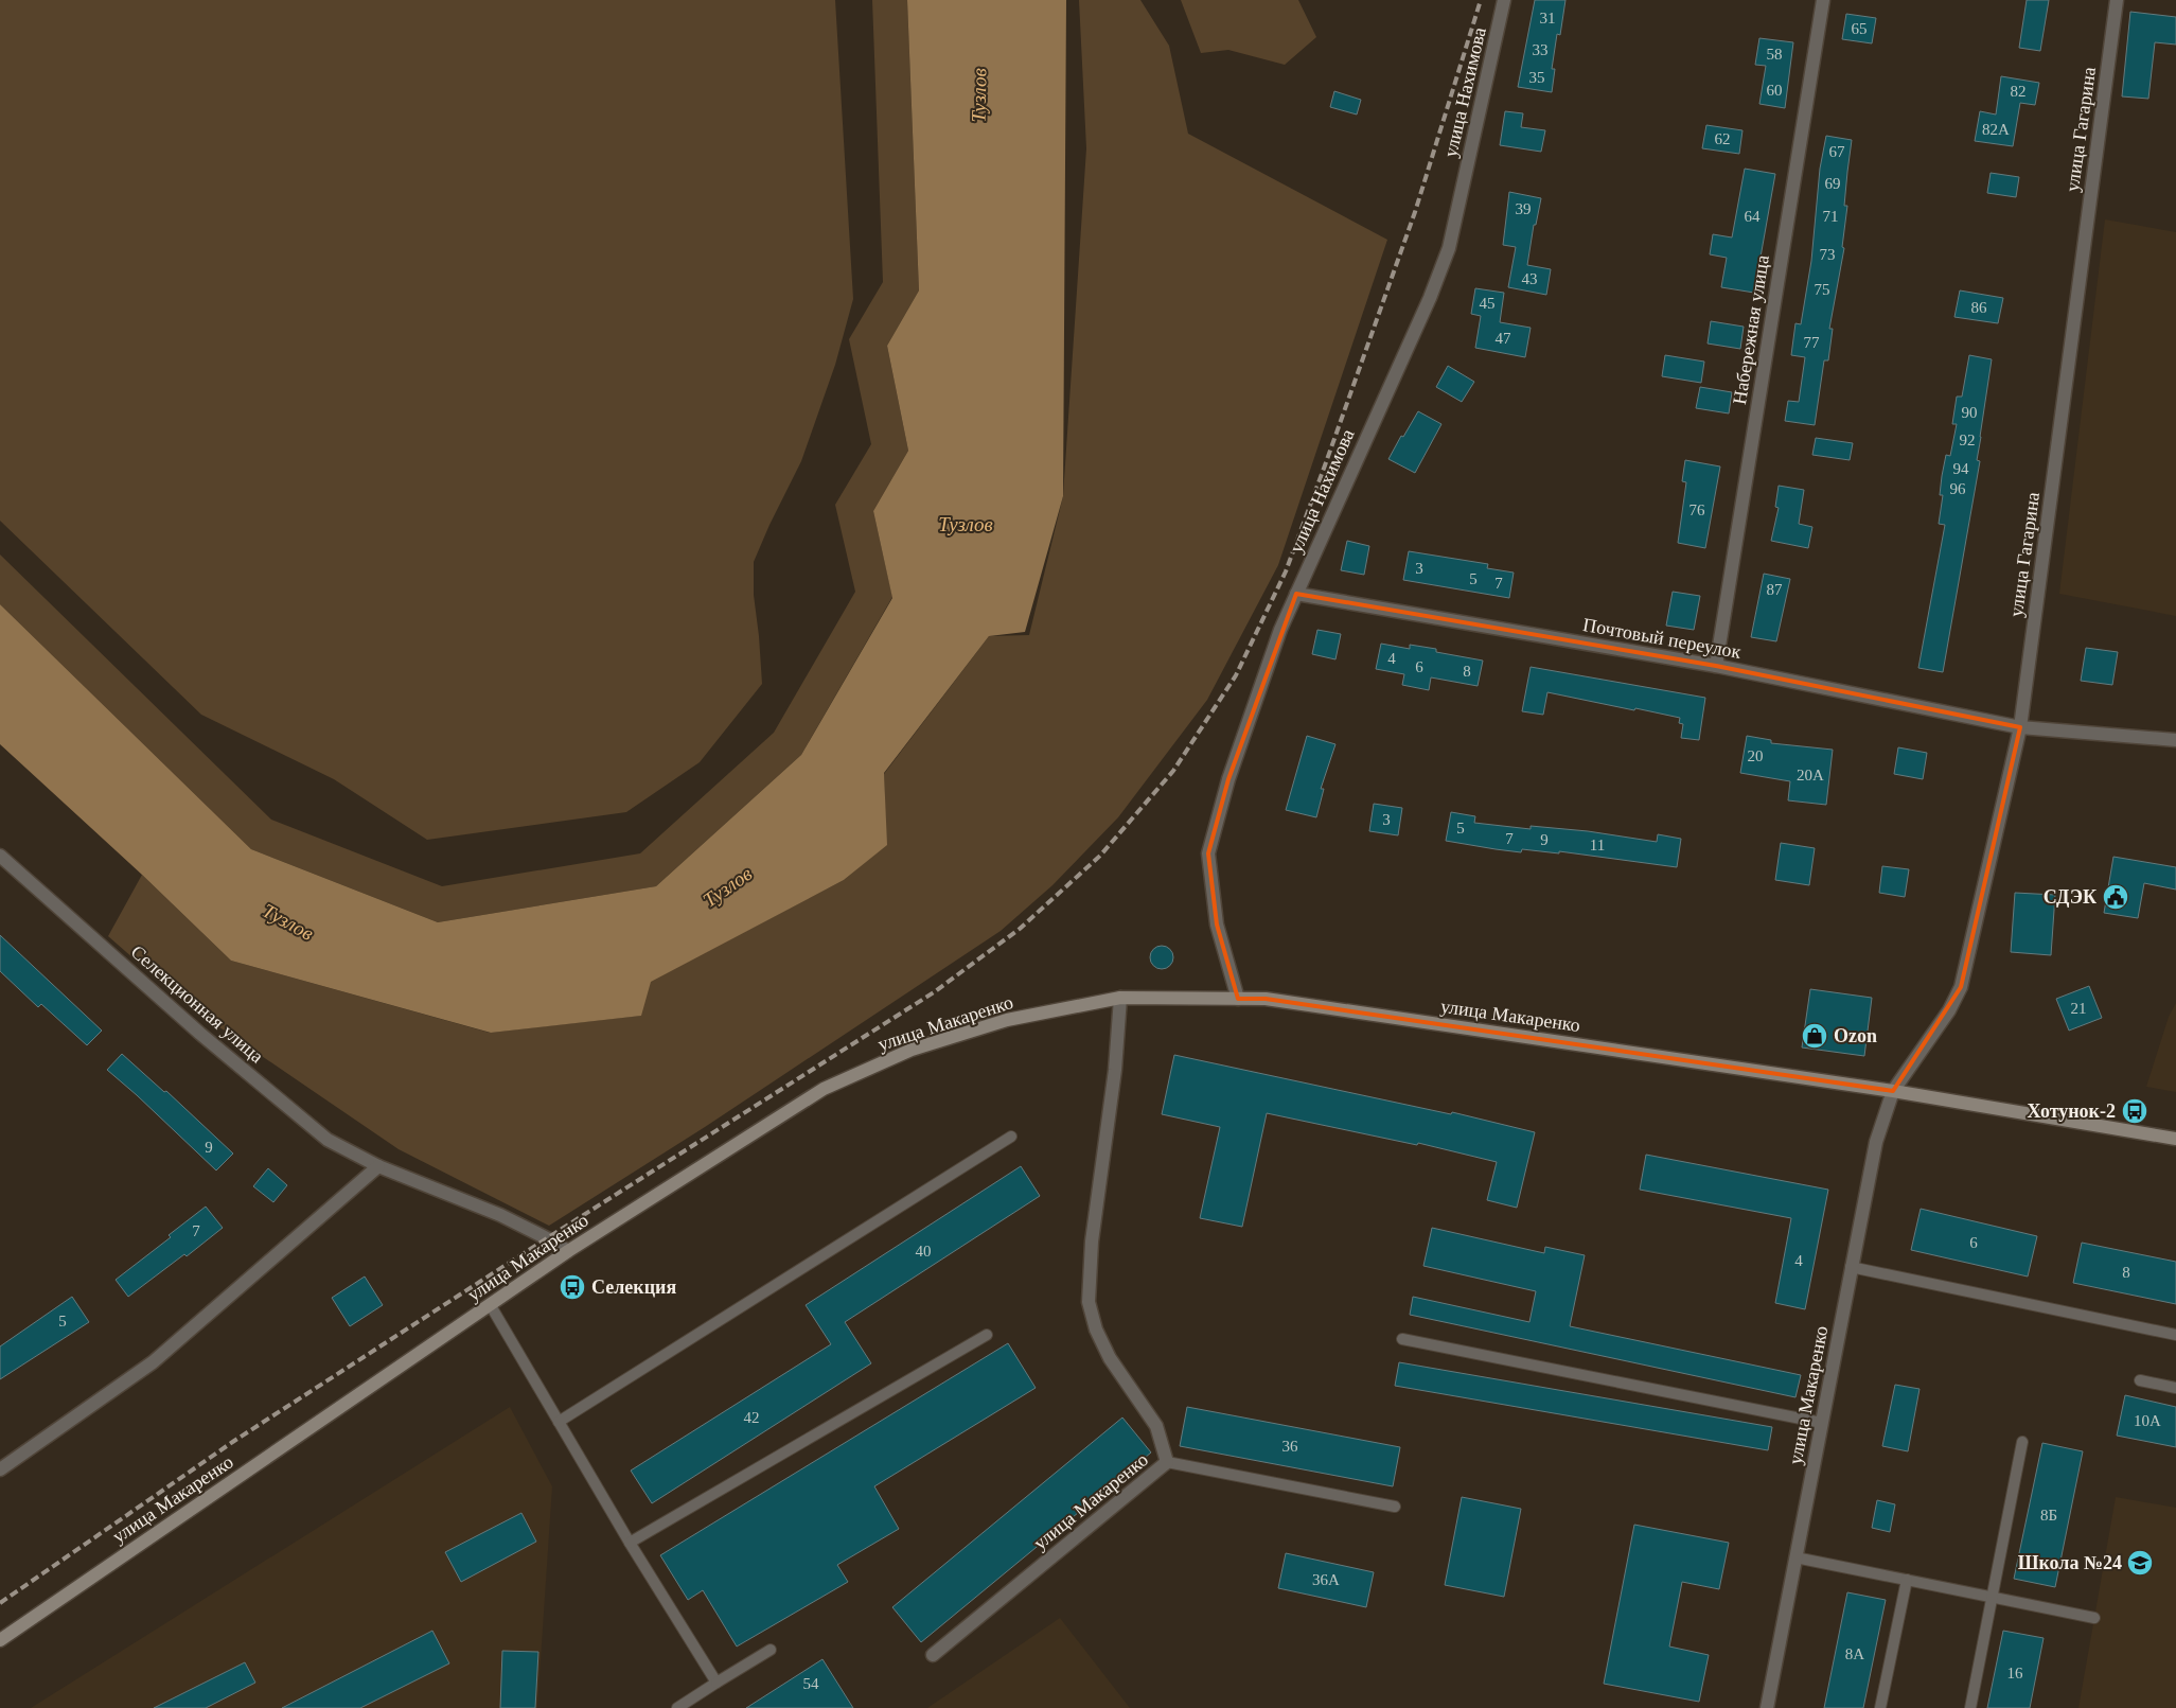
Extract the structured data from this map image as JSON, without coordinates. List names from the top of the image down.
{
  "streets": {
    "main road": ["улица Макаренко"],
    "street": [
      "улица Нахимова",
      "улица Гагарина",
      "Набережная улица",
      "Почтовый переулок",
      "Селекционная улица"
    ]
  },
  "crossings": [
    ["улица Нахимова", "Почтовый переулок"],
    ["улица Нахимова", "улица Макаренко"],
    ["улица Гагарина", "Почтовый переулок"],
    ["улица Гагарина", "улица Макаренко"],
    ["Набережная улица", "Почтовый переулок"],
    ["Селекционная улица", "улица Макаренко"]
  ],
  "water": ["Тузлов"],
  "places": {
    "public building": ["СДЭК"],
    "shop": ["Ozon"],
    "bus stop": ["Хотунок-2", "Селекция"],
    "school or university": ["Школа №24"]
  },
  "house_numbers": [
    "31",
    "65",
    "33",
    "58",
    "35",
    "60",
    "82",
    "82А",
    "62",
    "67",
    "69",
    "39",
    "64",
    "71",
    "73",
    "43",
    "75",
    "45",
    "86",
    "47",
    "77",
    "90",
    "92",
    "94",
    "96",
    "76",
    "3",
    "5",
    "7",
    "87",
    "4",
    "6",
    "8",
    "20",
    "20А",
    "3",
    "5",
    "7",
    "9",
    "11",
    "21",
    "9",
    "7",
    "6",
    "40",
    "4",
    "8",
    "5",
    "42",
    "10А",
    "36",
    "8Б",
    "36А",
    "8А",
    "16",
    "54"
  ]
}
